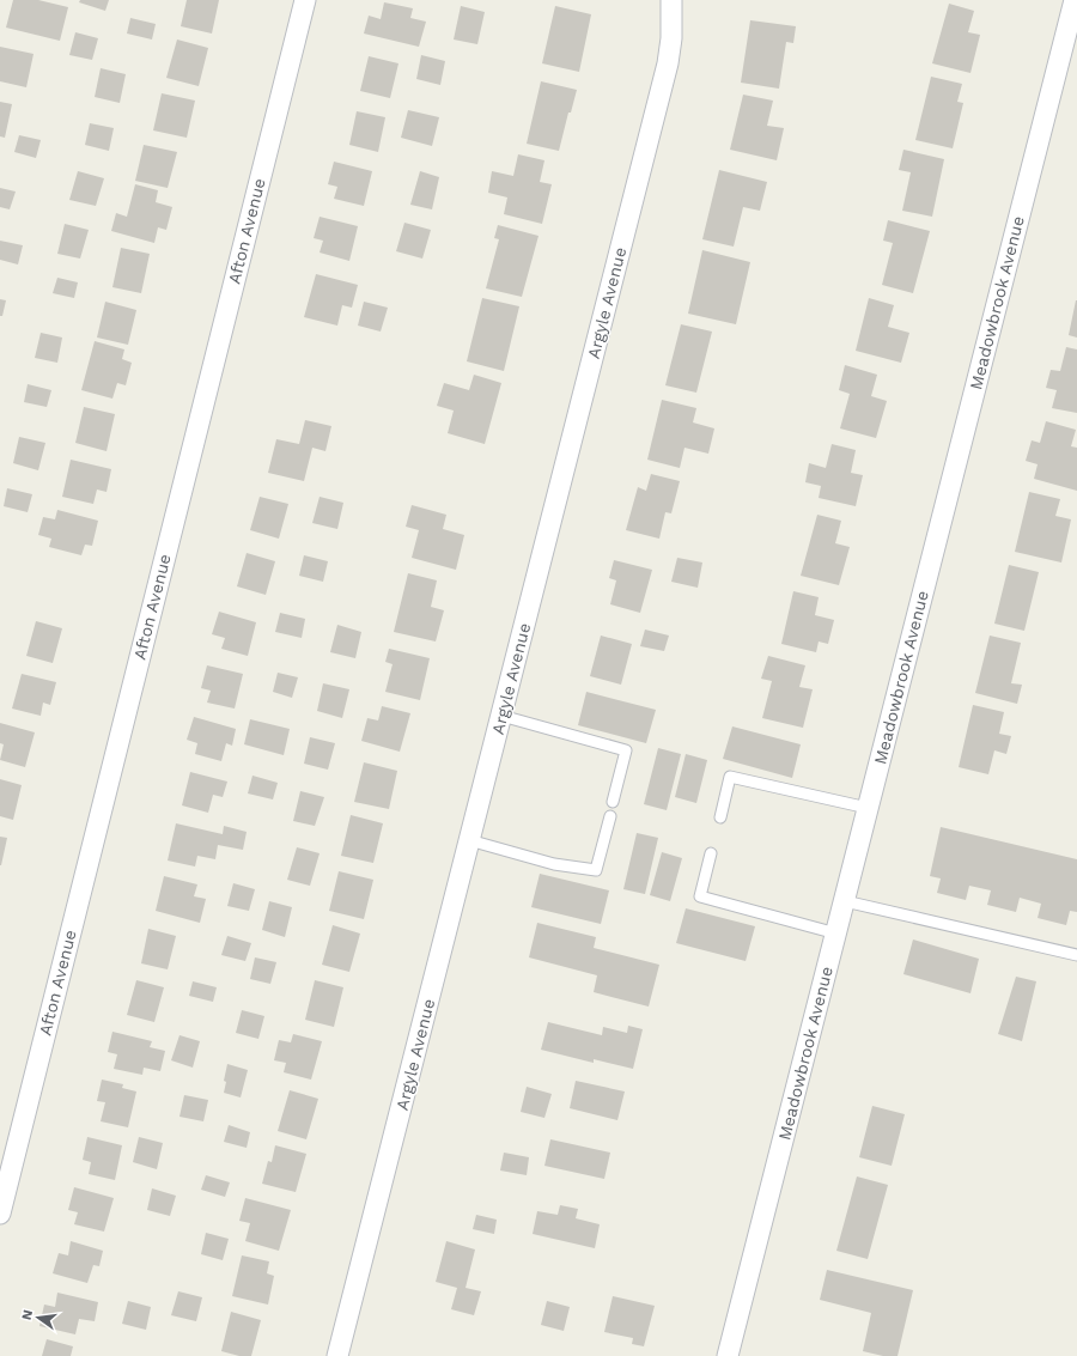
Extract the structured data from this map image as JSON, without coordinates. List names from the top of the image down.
{
  "streets": {
    "street": ["Afton Avenue", "Argyle Avenue", "Meadowbrook Avenue"]
  },
  "north": "left"
}
